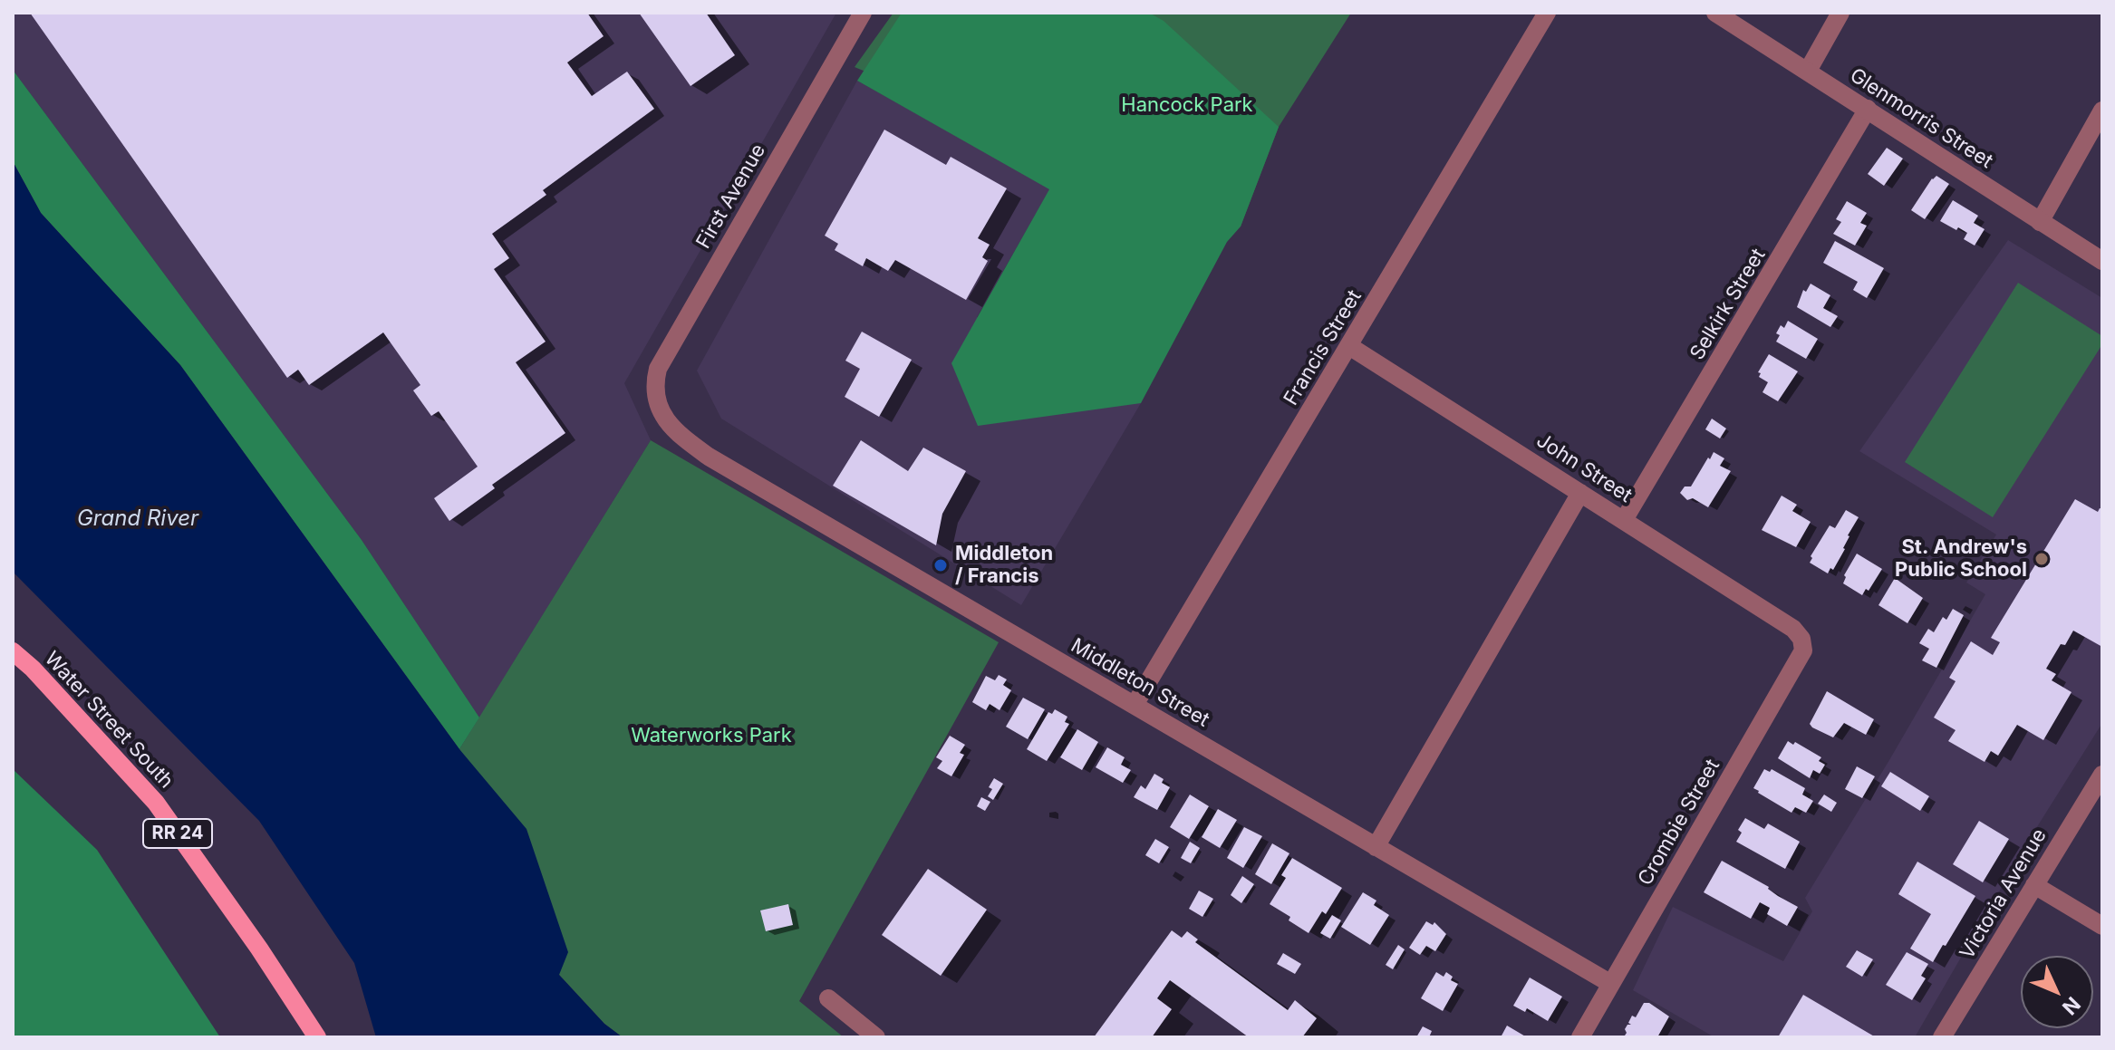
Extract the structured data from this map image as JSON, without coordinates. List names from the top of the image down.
{
  "streets": {
    "main road": ["Water Street South", "RR 24"],
    "street": [
      "Glenmorris Street",
      "First Avenue",
      "Selkirk Street",
      "Francis Street",
      "John Street",
      "Middleton Street",
      "Crombie Street",
      "Victoria Avenue"
    ]
  },
  "crossings": [
    ["Glenmorris Street", "Selkirk Street"],
    ["First Avenue", "Middleton Street"],
    ["Selkirk Street", "John Street"],
    ["Francis Street", "John Street"],
    ["Francis Street", "Middleton Street"],
    ["John Street", "Crombie Street"],
    ["Middleton Street", "Crombie Street"]
  ],
  "water": ["Grand River"],
  "parks": ["Hancock Park", "Waterworks Park"],
  "places": ["St. Andrew's Public School", "Middleton / Francis"],
  "north": "bottom right"
}
